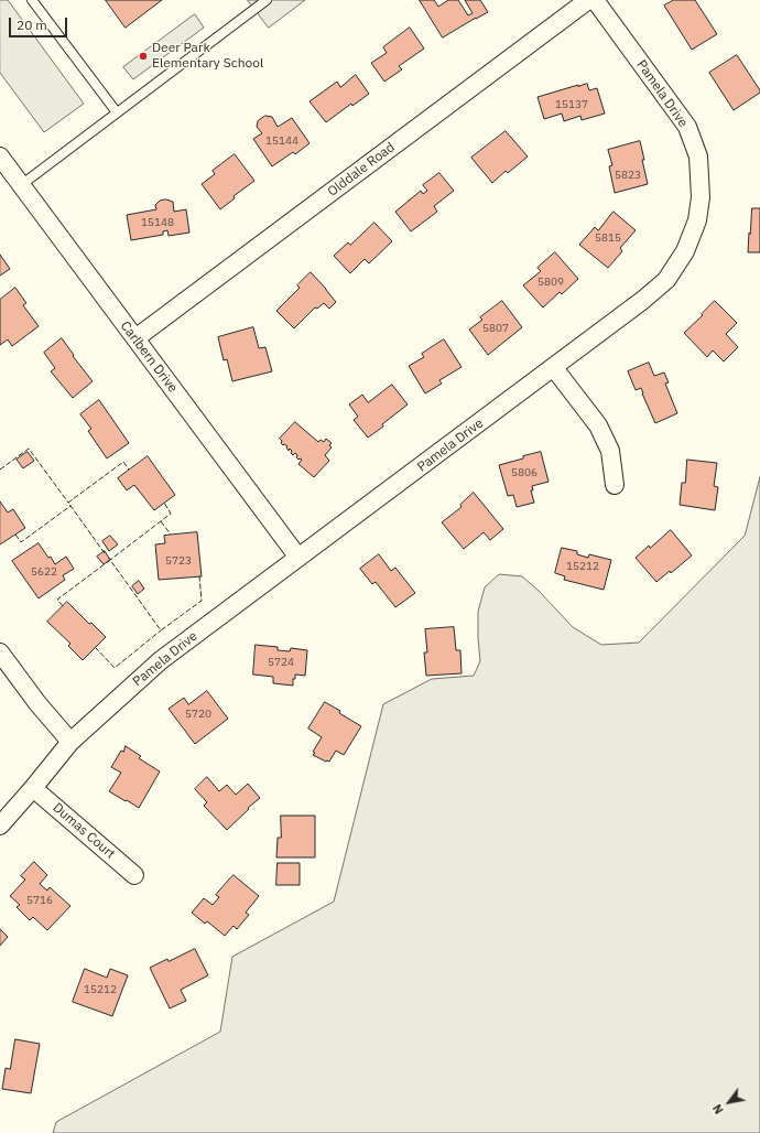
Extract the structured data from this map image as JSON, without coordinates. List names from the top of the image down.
{
  "streets": {
    "street": [
      "Pamela Drive",
      "Olddale Road",
      "Carlbern Drive",
      "Dumas Court"
    ]
  },
  "crossings": [
    ["Pamela Drive", "Carlbern Drive"],
    ["Pamela Drive", "Dumas Court"],
    ["Olddale Road", "Carlbern Drive"]
  ],
  "places": ["Deer Park Elementary School"],
  "house_numbers": [
    "15137",
    "15144",
    "5823",
    "15148",
    "5815",
    "5809",
    "5807",
    "5806",
    "5723",
    "15212",
    "5622",
    "5724",
    "5720",
    "5716",
    "15212"
  ],
  "scale_bar": "20 m",
  "north": "bottom left"
}
